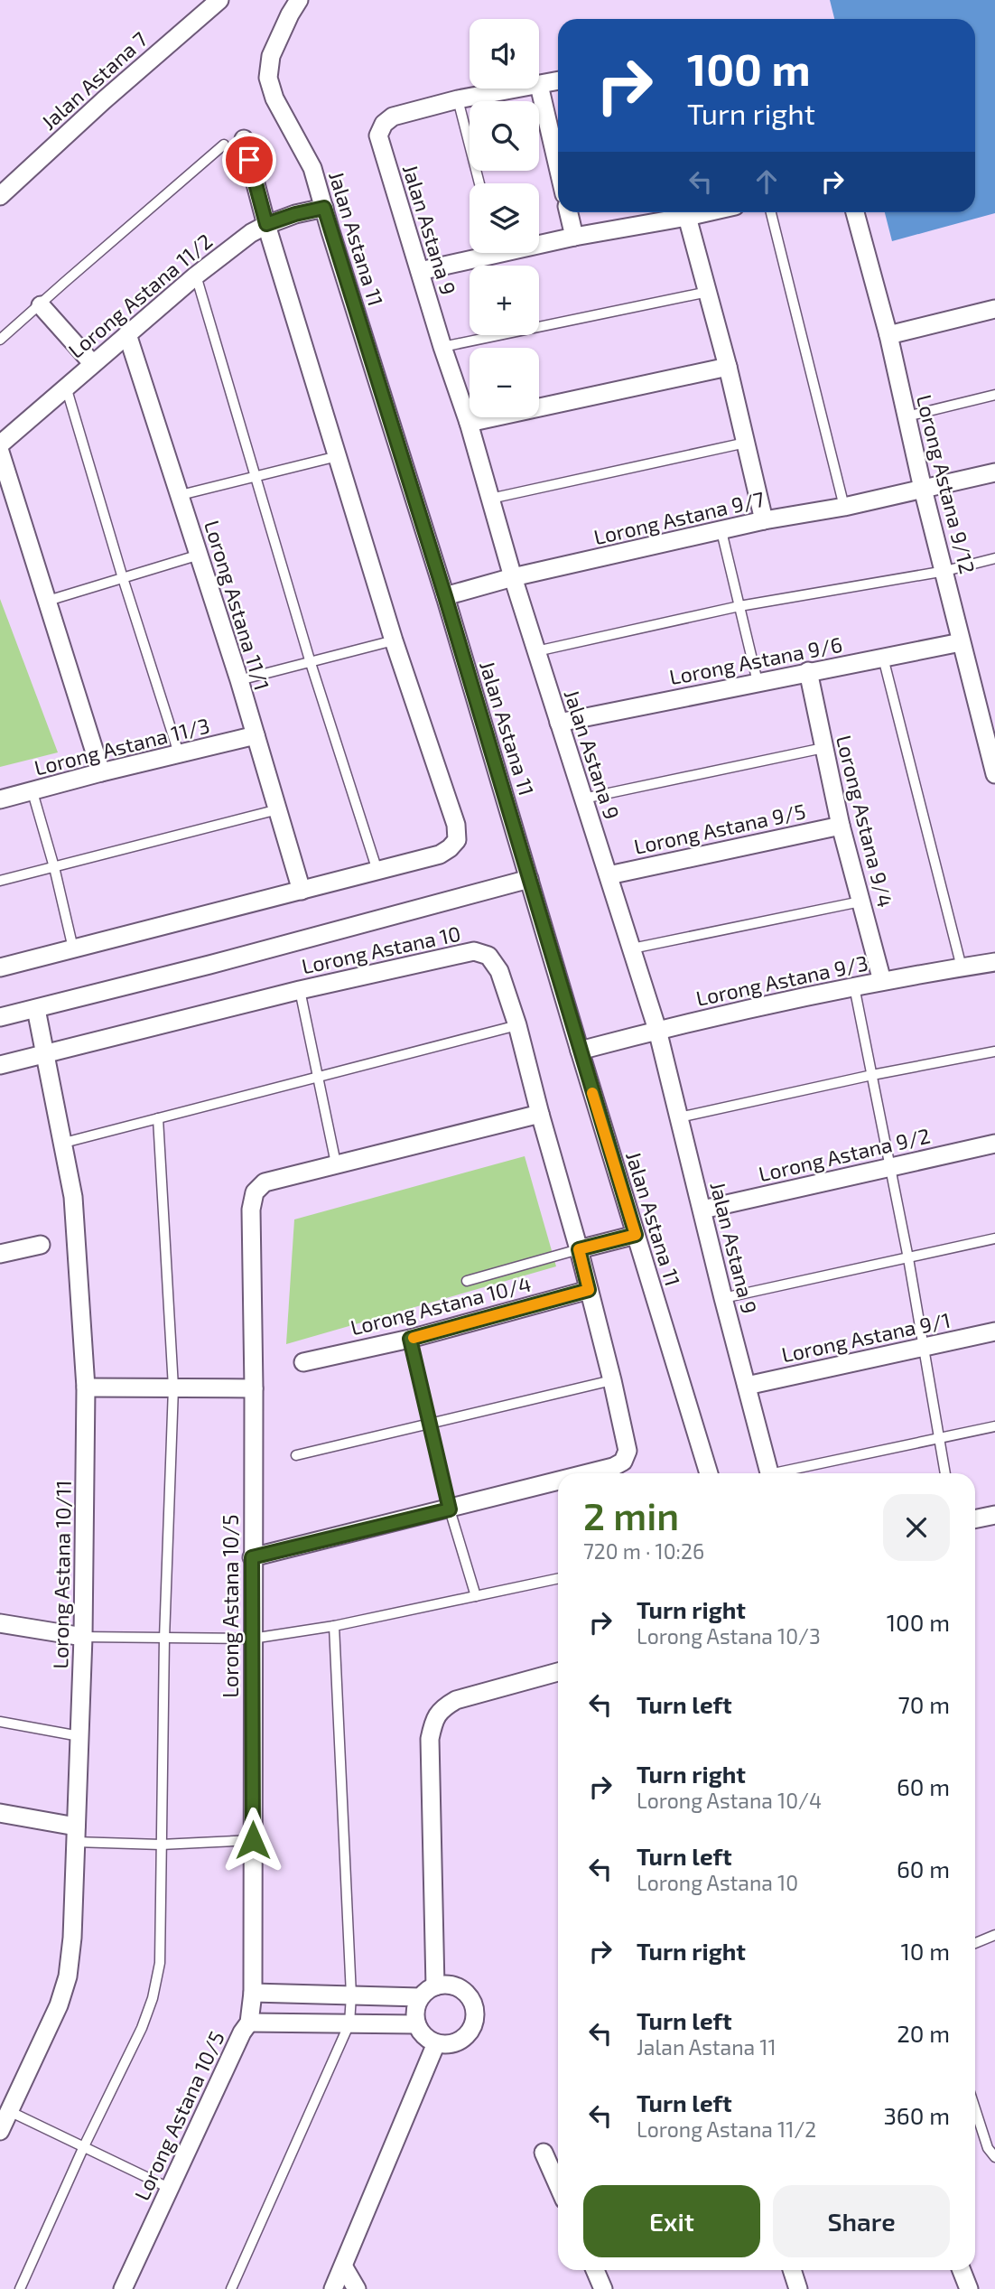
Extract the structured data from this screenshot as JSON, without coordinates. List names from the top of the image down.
{
  "streets": {
    "street": [
      "Jalan Astana 7",
      "Jalan Astana 9",
      "Jalan Astana 11",
      "Lorong Astana 11/2",
      "Lorong Astana 9/12",
      "Lorong Astana 9/7",
      "Lorong Astana 11/1",
      "Lorong Astana 9/6",
      "Lorong Astana 11/3",
      "Lorong Astana 9/4",
      "Lorong Astana 9/5",
      "Lorong Astana 10",
      "Lorong Astana 9/3",
      "Lorong Astana 9/2",
      "Lorong Astana 10/4",
      "Lorong Astana 9/1",
      "Lorong Astana 10/11",
      "Lorong Astana 10/5"
    ]
  },
  "crossings": [
    ["Jalan Astana 9", "Lorong Astana 9/7"],
    ["Jalan Astana 9", "Lorong Astana 9/6"],
    ["Jalan Astana 9", "Lorong Astana 9/5"],
    ["Jalan Astana 9", "Lorong Astana 9/3"],
    ["Jalan Astana 9", "Lorong Astana 9/2"],
    ["Jalan Astana 9", "Lorong Astana 9/1"],
    ["Jalan Astana 11", "Lorong Astana 11/2"],
    ["Jalan Astana 11", "Lorong Astana 9/7"],
    ["Jalan Astana 11", "Lorong Astana 9/3"],
    ["Lorong Astana 11/2", "Lorong Astana 11/1"],
    ["Lorong Astana 9/12", "Lorong Astana 9/7"],
    ["Lorong Astana 9/12", "Lorong Astana 9/6"],
    ["Lorong Astana 11/1", "Lorong Astana 11/3"],
    ["Lorong Astana 9/6", "Lorong Astana 9/4"],
    ["Lorong Astana 9/4", "Lorong Astana 9/5"],
    ["Lorong Astana 9/4", "Lorong Astana 9/3"],
    ["Lorong Astana 10", "Lorong Astana 10/4"],
    ["Lorong Astana 10", "Lorong Astana 10/11"],
    ["Lorong Astana 10", "Lorong Astana 10/5"]
  ],
  "page": {
    "map_buttons": ["+", "−"],
    "turn": ["100 m", "Turn right"],
    "heading": ["2 min", "720 m · 10:26"],
    "list": [
      {
        "name": "Turn right",
        "note": "Lorong Astana 10/3",
        "value": "100 m"
      },
      {
        "name": "Turn left",
        "value": "70 m"
      },
      {
        "name": "Turn right",
        "note": "Lorong Astana 10/4",
        "value": "60 m"
      },
      {
        "name": "Turn left",
        "note": "Lorong Astana 10",
        "value": "60 m"
      },
      {
        "name": "Turn right",
        "value": "10 m"
      },
      {
        "name": "Turn left",
        "note": "Jalan Astana 11",
        "value": "20 m"
      },
      {
        "name": "Turn left",
        "note": "Lorong Astana 11/2",
        "value": "360 m"
      }
    ],
    "buttons": ["Exit", "Share"]
  }
}
